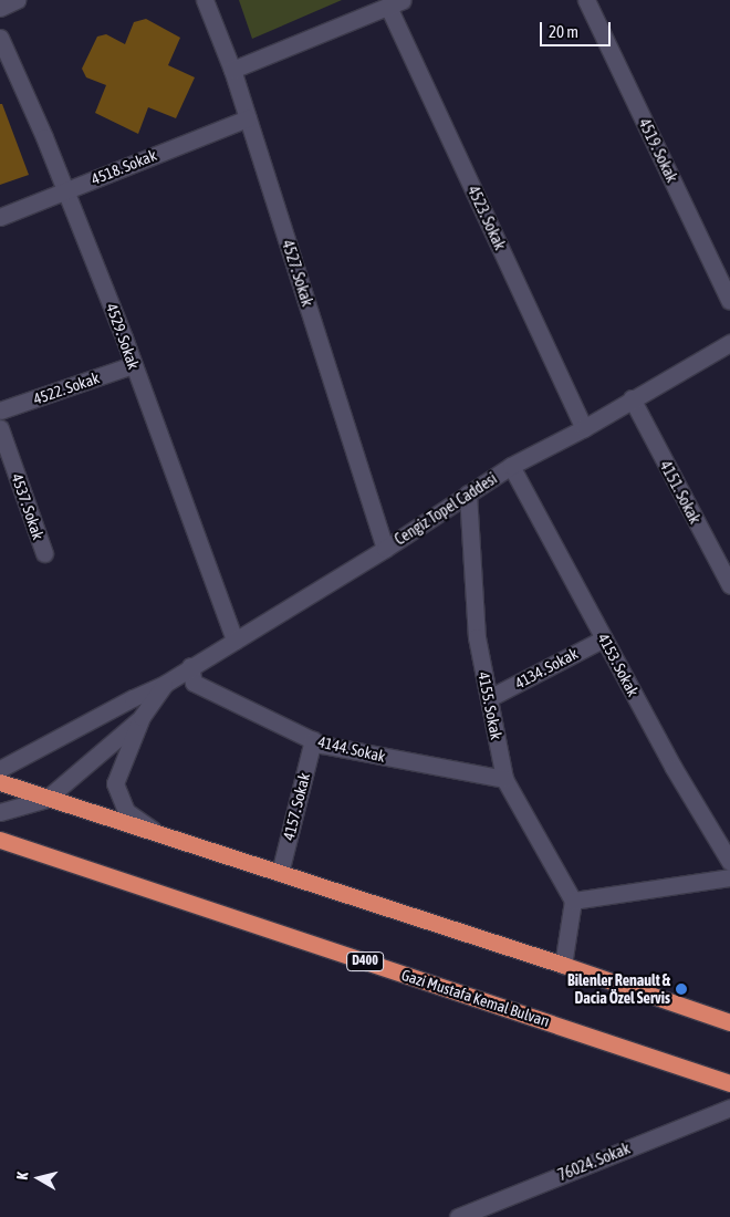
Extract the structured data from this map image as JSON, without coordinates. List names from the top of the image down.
{
  "streets": {
    "highway": ["D400", "Gazi Mustafa Kemal Bulvarı"],
    "street": [
      "4519. Sokak",
      "4518. Sokak",
      "4523. Sokak",
      "4527. Sokak",
      "4529. Sokak",
      "4522. Sokak",
      "4151. Sokak",
      "4537. Sokak",
      "Cengiz Topel Caddesi",
      "4153. Sokak",
      "4134. Sokak",
      "4155. Sokak",
      "4144. Sokak",
      "4157. Sokak",
      "76024. Sokak"
    ]
  },
  "crossings": [
    ["4518. Sokak", "4527. Sokak"],
    ["4518. Sokak", "4529. Sokak"],
    ["4523. Sokak", "Cengiz Topel Caddesi"],
    ["4527. Sokak", "Cengiz Topel Caddesi"],
    ["4529. Sokak", "4522. Sokak"],
    ["4529. Sokak", "Cengiz Topel Caddesi"],
    ["4151. Sokak", "Cengiz Topel Caddesi"],
    ["Cengiz Topel Caddesi", "4153. Sokak"],
    ["Cengiz Topel Caddesi", "4155. Sokak"],
    ["Cengiz Topel Caddesi", "4144. Sokak"],
    ["4153. Sokak", "4134. Sokak"],
    ["4134. Sokak", "4155. Sokak"],
    ["4155. Sokak", "4144. Sokak"],
    ["4144. Sokak", "4157. Sokak"]
  ],
  "places": ["Bilenler Renault & Dacia Özel Servis"],
  "scale_bar": "20 m",
  "north": "left"
}
